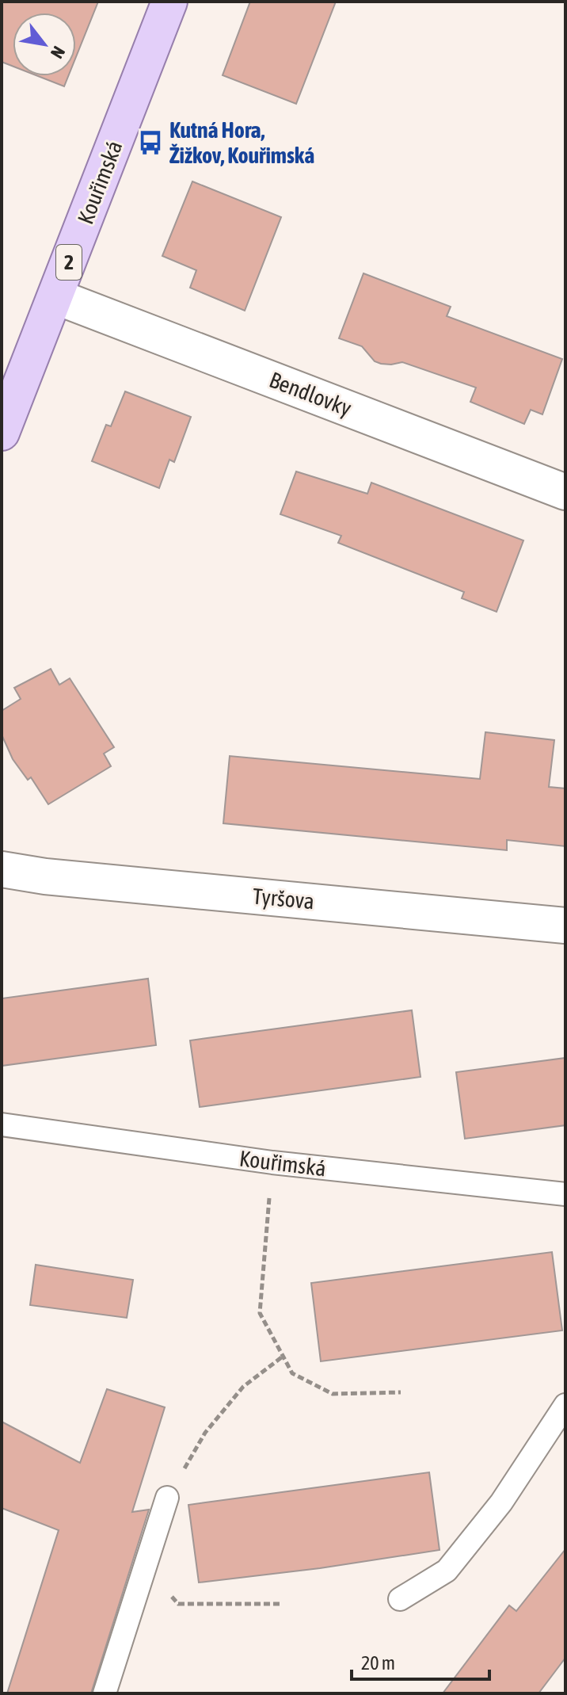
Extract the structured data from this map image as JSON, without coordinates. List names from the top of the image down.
{
  "streets": {
    "main road": ["Kouřimská", "2"],
    "street": ["Bendlovky", "Tyršova"]
  },
  "crossings": [
    ["Kouřimská", "Bendlovky"]
  ],
  "places": {
    "bus stop": ["Kutná Hora, Žižkov, Kouřimská"]
  },
  "scale_bar": "20 m",
  "north": "bottom right"
}
